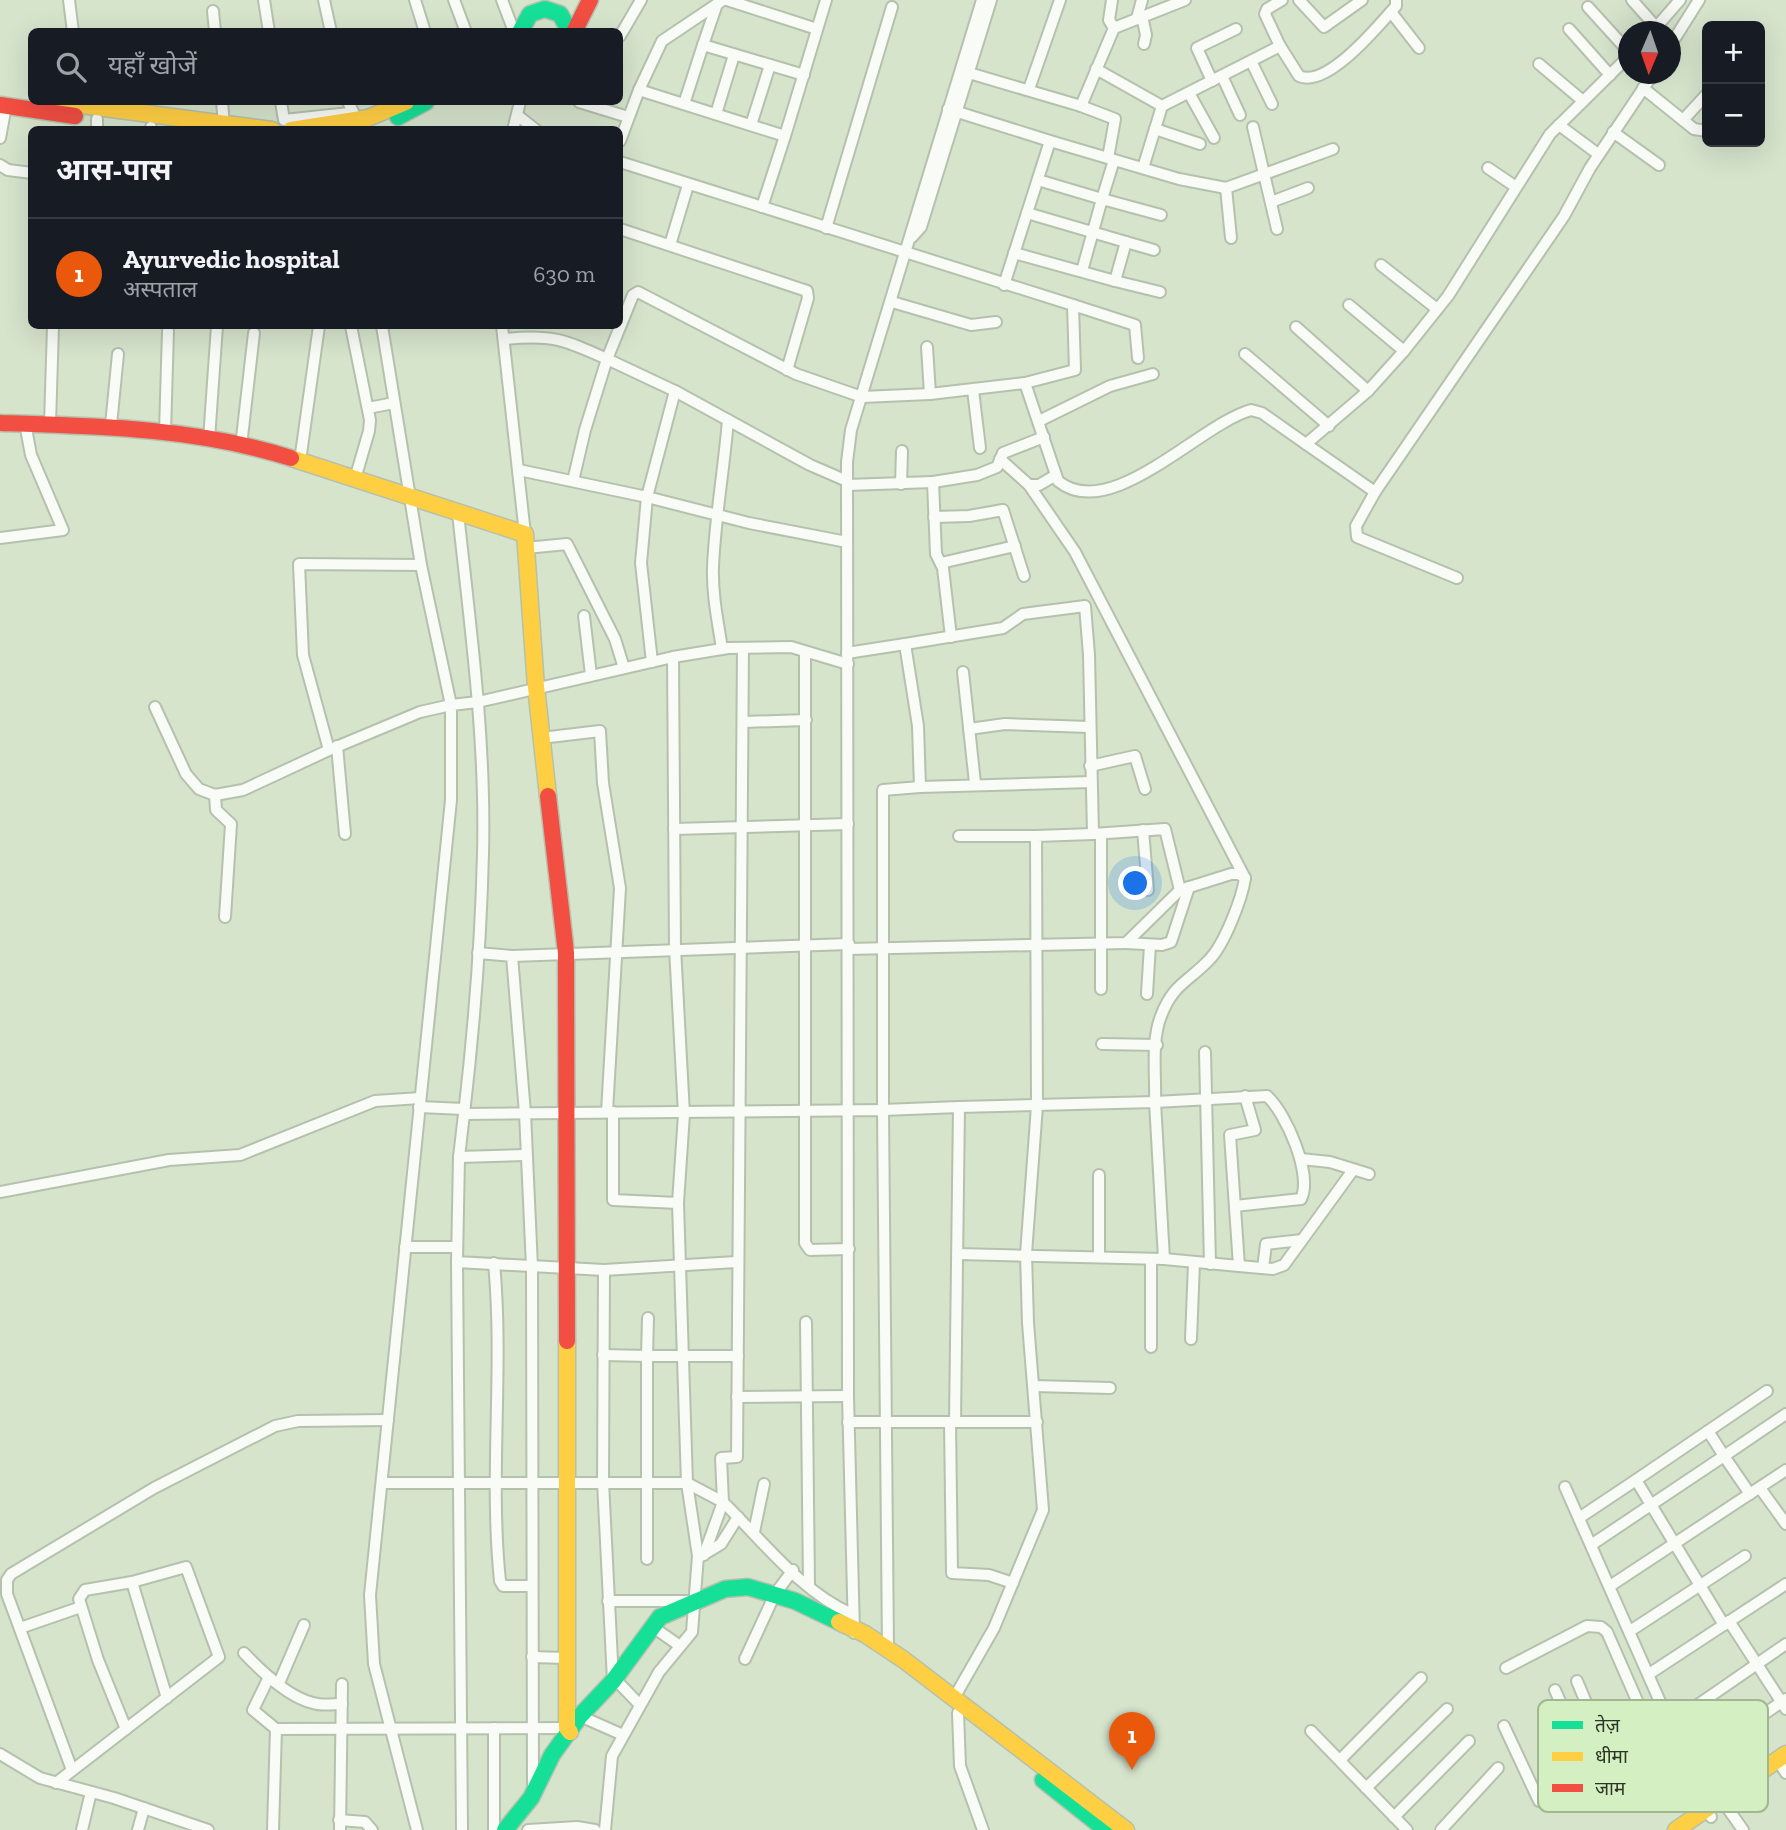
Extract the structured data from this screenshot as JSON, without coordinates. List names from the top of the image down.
{
  "legend": ["तेज़", "धीमा", "जाम"],
  "north": "bottom",
  "page": {
    "map_buttons": ["+", "−"],
    "search": "यहाँ खोजें",
    "heading": "आस-पास",
    "list": [
      {
        "mark": "1",
        "name": "Ayurvedic hospital",
        "note": "अस्पताल",
        "value": "630 m"
      }
    ],
    "pins": "1"
  }
}
